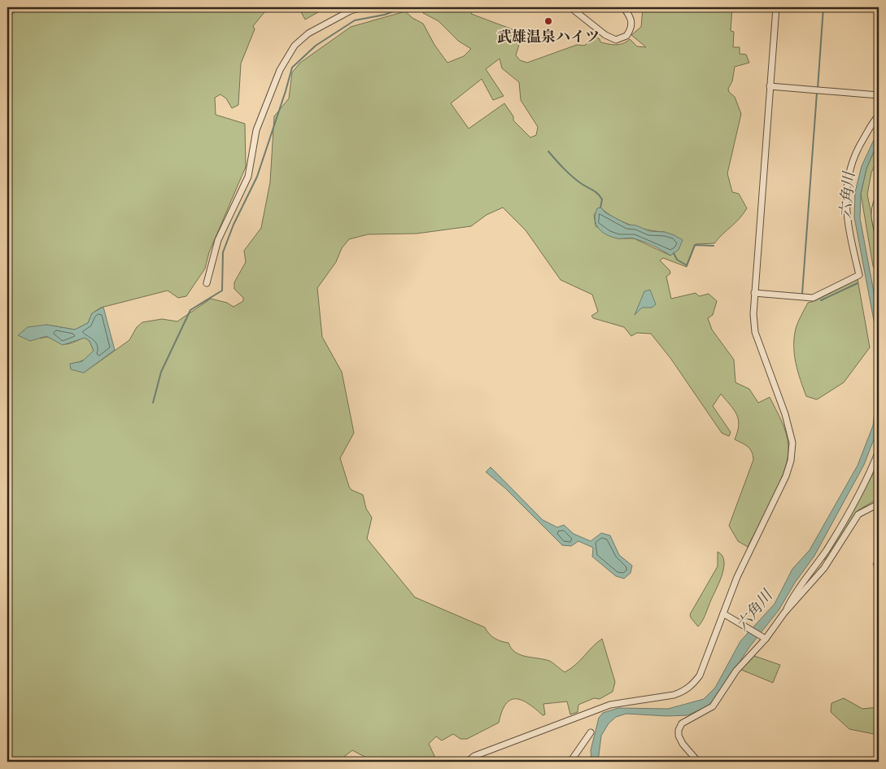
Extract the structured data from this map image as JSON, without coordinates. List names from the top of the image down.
{
  "water": ["六角川"],
  "places": ["武雄温泉ハイツ"]
}
